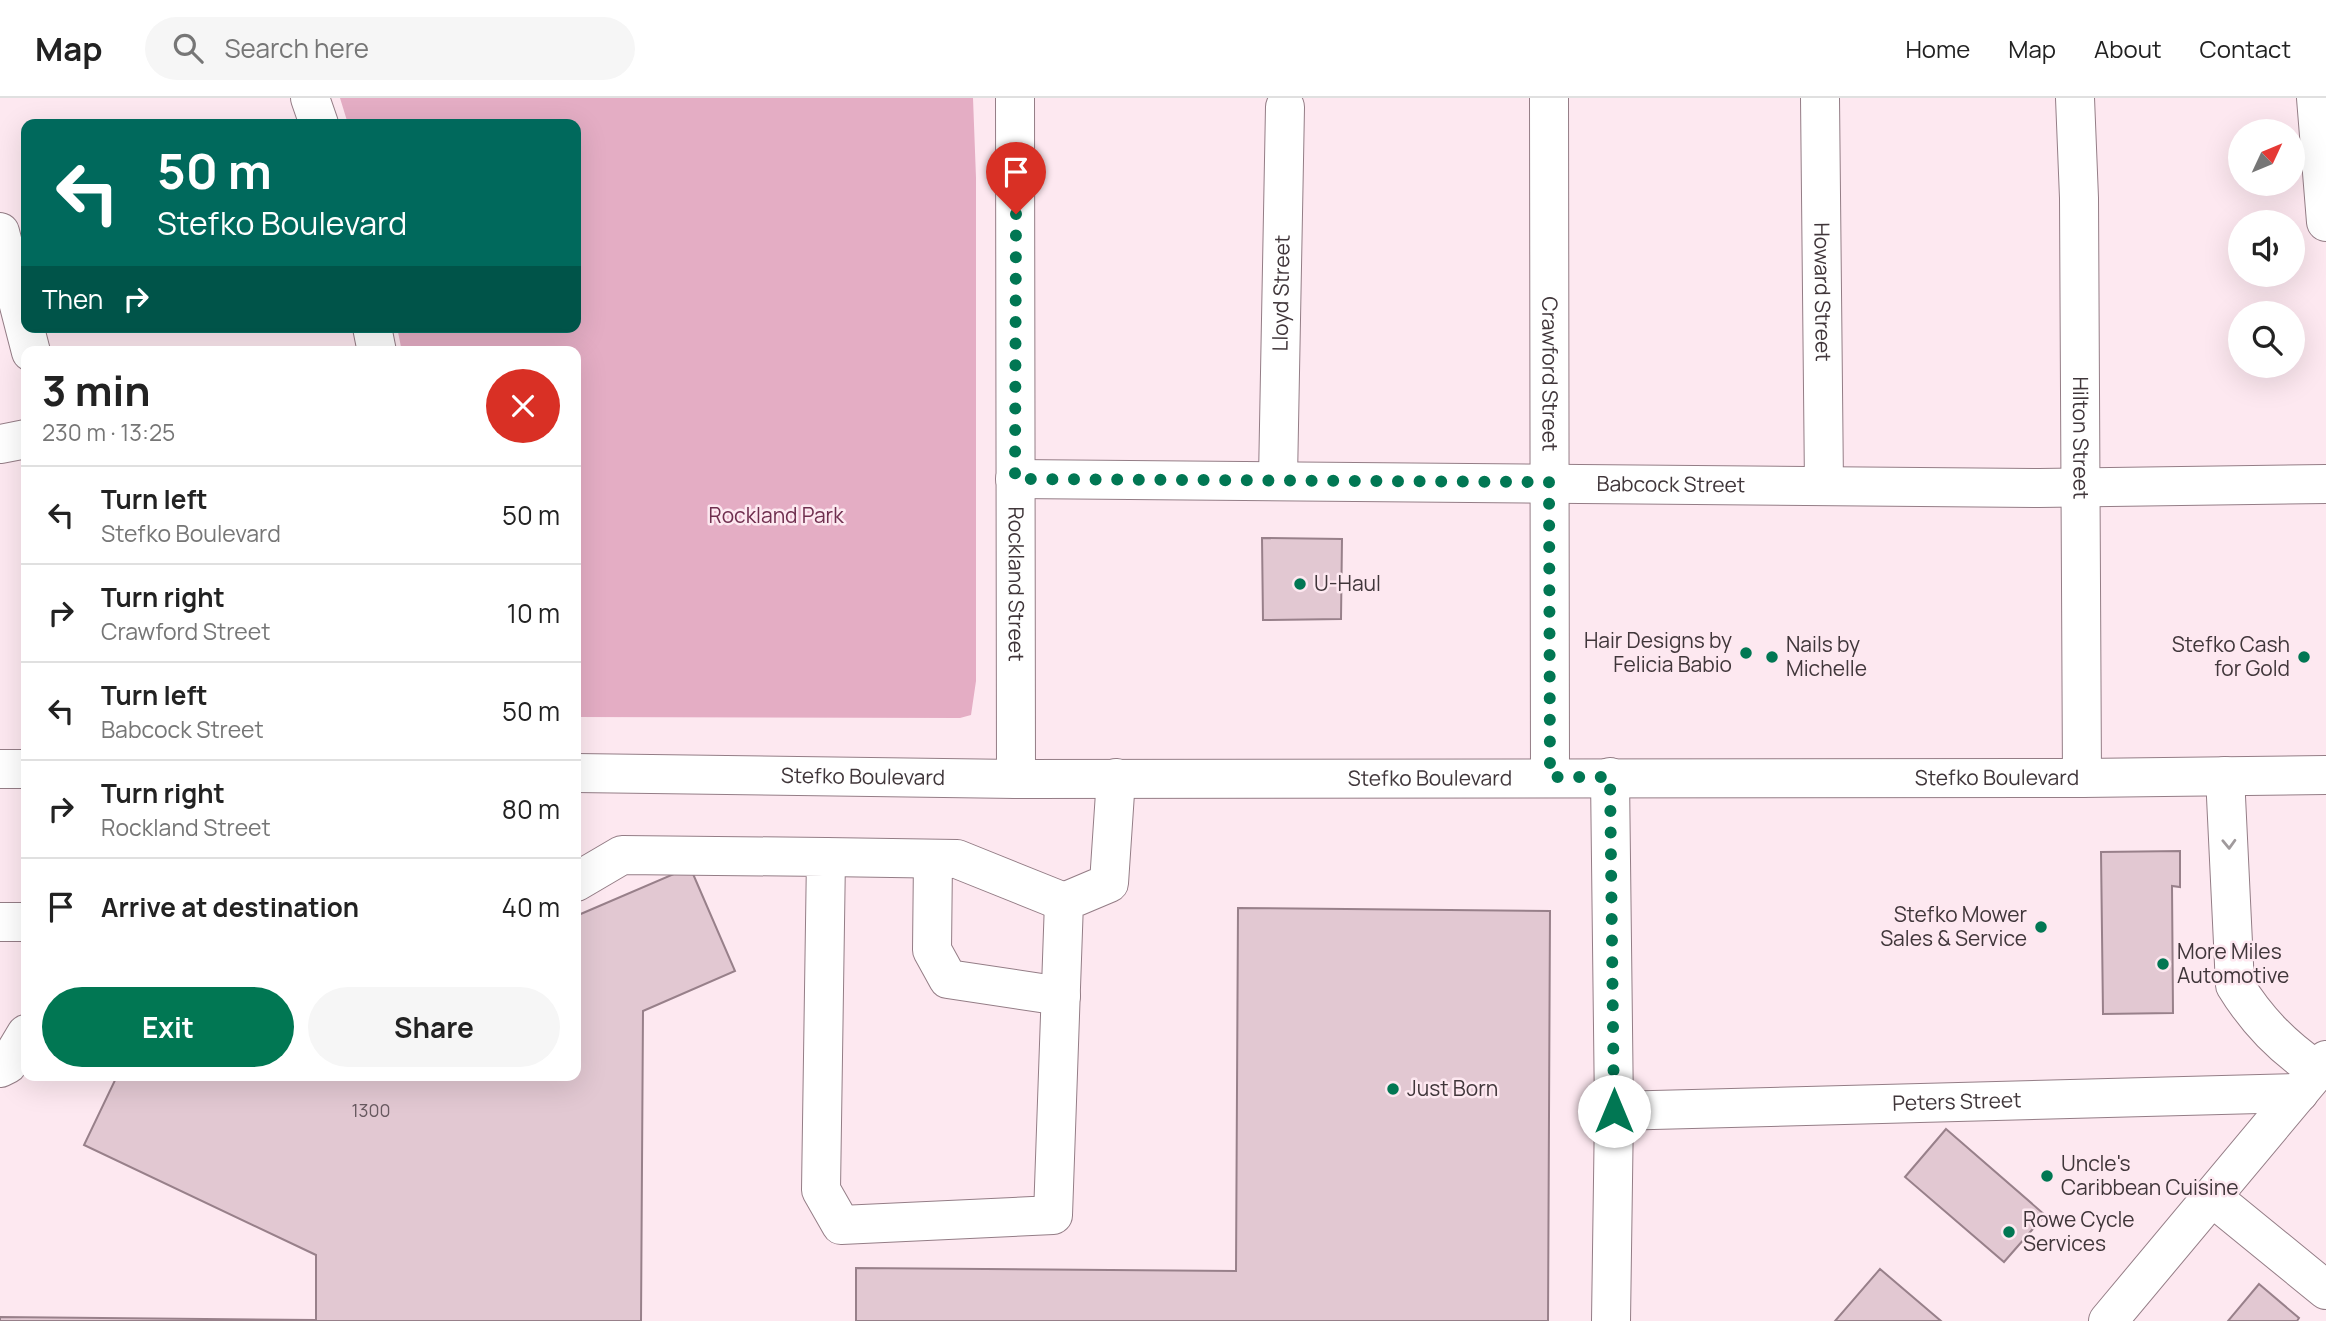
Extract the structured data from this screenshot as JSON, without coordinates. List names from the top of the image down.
{
  "streets": {
    "street": [
      "Howard Street",
      "Lloyd Street",
      "Crawford Street",
      "Hilton Street",
      "Babcock Street",
      "Rockland Street",
      "Stefko Boulevard",
      "Peters Street"
    ]
  },
  "crossings": [
    ["Howard Street", "Babcock Street"],
    ["Lloyd Street", "Babcock Street"],
    ["Crawford Street", "Babcock Street"],
    ["Crawford Street", "Stefko Boulevard"],
    ["Hilton Street", "Babcock Street"],
    ["Hilton Street", "Stefko Boulevard"],
    ["Babcock Street", "Rockland Street"],
    ["Rockland Street", "Stefko Boulevard"]
  ],
  "parks": ["Rockland Park"],
  "places": [
    "U-Haul",
    "Hair Designs by Felicia Babio",
    "Nails by Michelle",
    "Stefko Cash for Gold",
    "Stefko Mower Sales & Service",
    "More Miles Automotive",
    "Just Born",
    "Uncle's Caribbean Cuisine",
    "Rowe Cycle Services"
  ],
  "house_numbers": ["1300"],
  "north": "top right",
  "page": {
    "header": "Map",
    "search": "Search here",
    "nav": [
      "Home",
      "Map",
      "About",
      "Contact"
    ],
    "turn": ["50 m", "Stefko Boulevard"],
    "then": "Then",
    "heading": ["3 min", "230 m · 13:25"],
    "list": [
      {
        "name": "Turn left",
        "note": "Stefko Boulevard",
        "value": "50 m"
      },
      {
        "name": "Turn right",
        "note": "Crawford Street",
        "value": "10 m"
      },
      {
        "name": "Turn left",
        "note": "Babcock Street",
        "value": "50 m"
      },
      {
        "name": "Turn right",
        "note": "Rockland Street",
        "value": "80 m"
      },
      {
        "name": "Arrive at destination",
        "value": "40 m"
      }
    ],
    "buttons": ["Exit", "Share"]
  }
}
